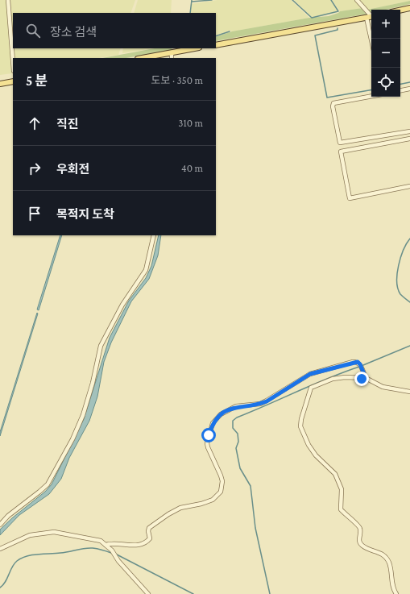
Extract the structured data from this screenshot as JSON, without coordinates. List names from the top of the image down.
{
  "page": {
    "map_buttons": ["+", "−"],
    "search": "장소 검색",
    "heading": ["5 분", "도보 · 350 m"],
    "list": [
      ["직진", "310 m"],
      ["우회전", "40 m"],
      "목적지 도착"
    ]
  }
}
